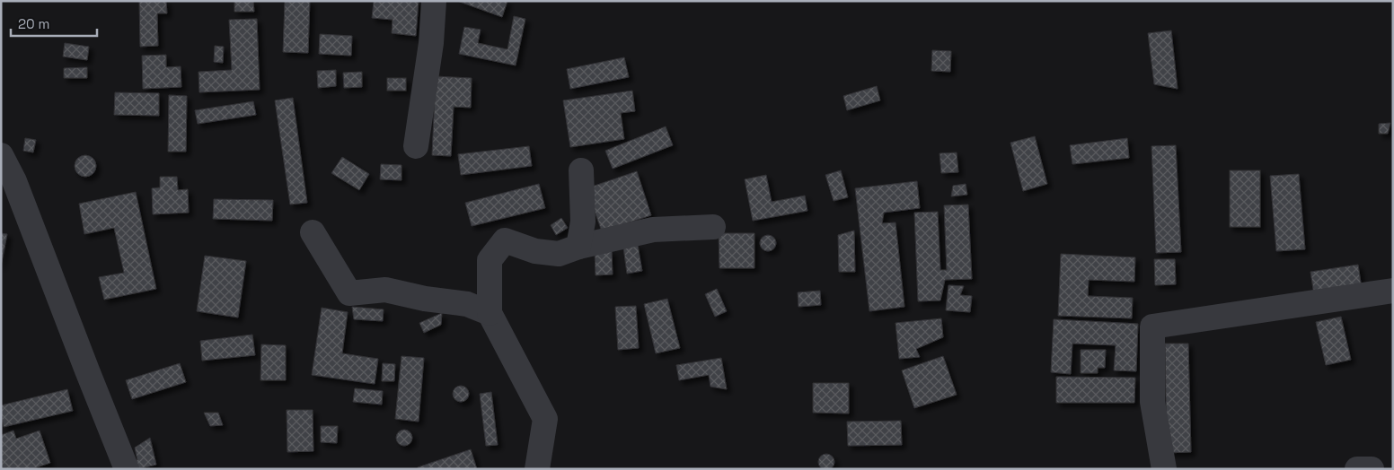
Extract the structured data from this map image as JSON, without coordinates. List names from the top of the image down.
{
  "scale_bar": "20 m"
}
